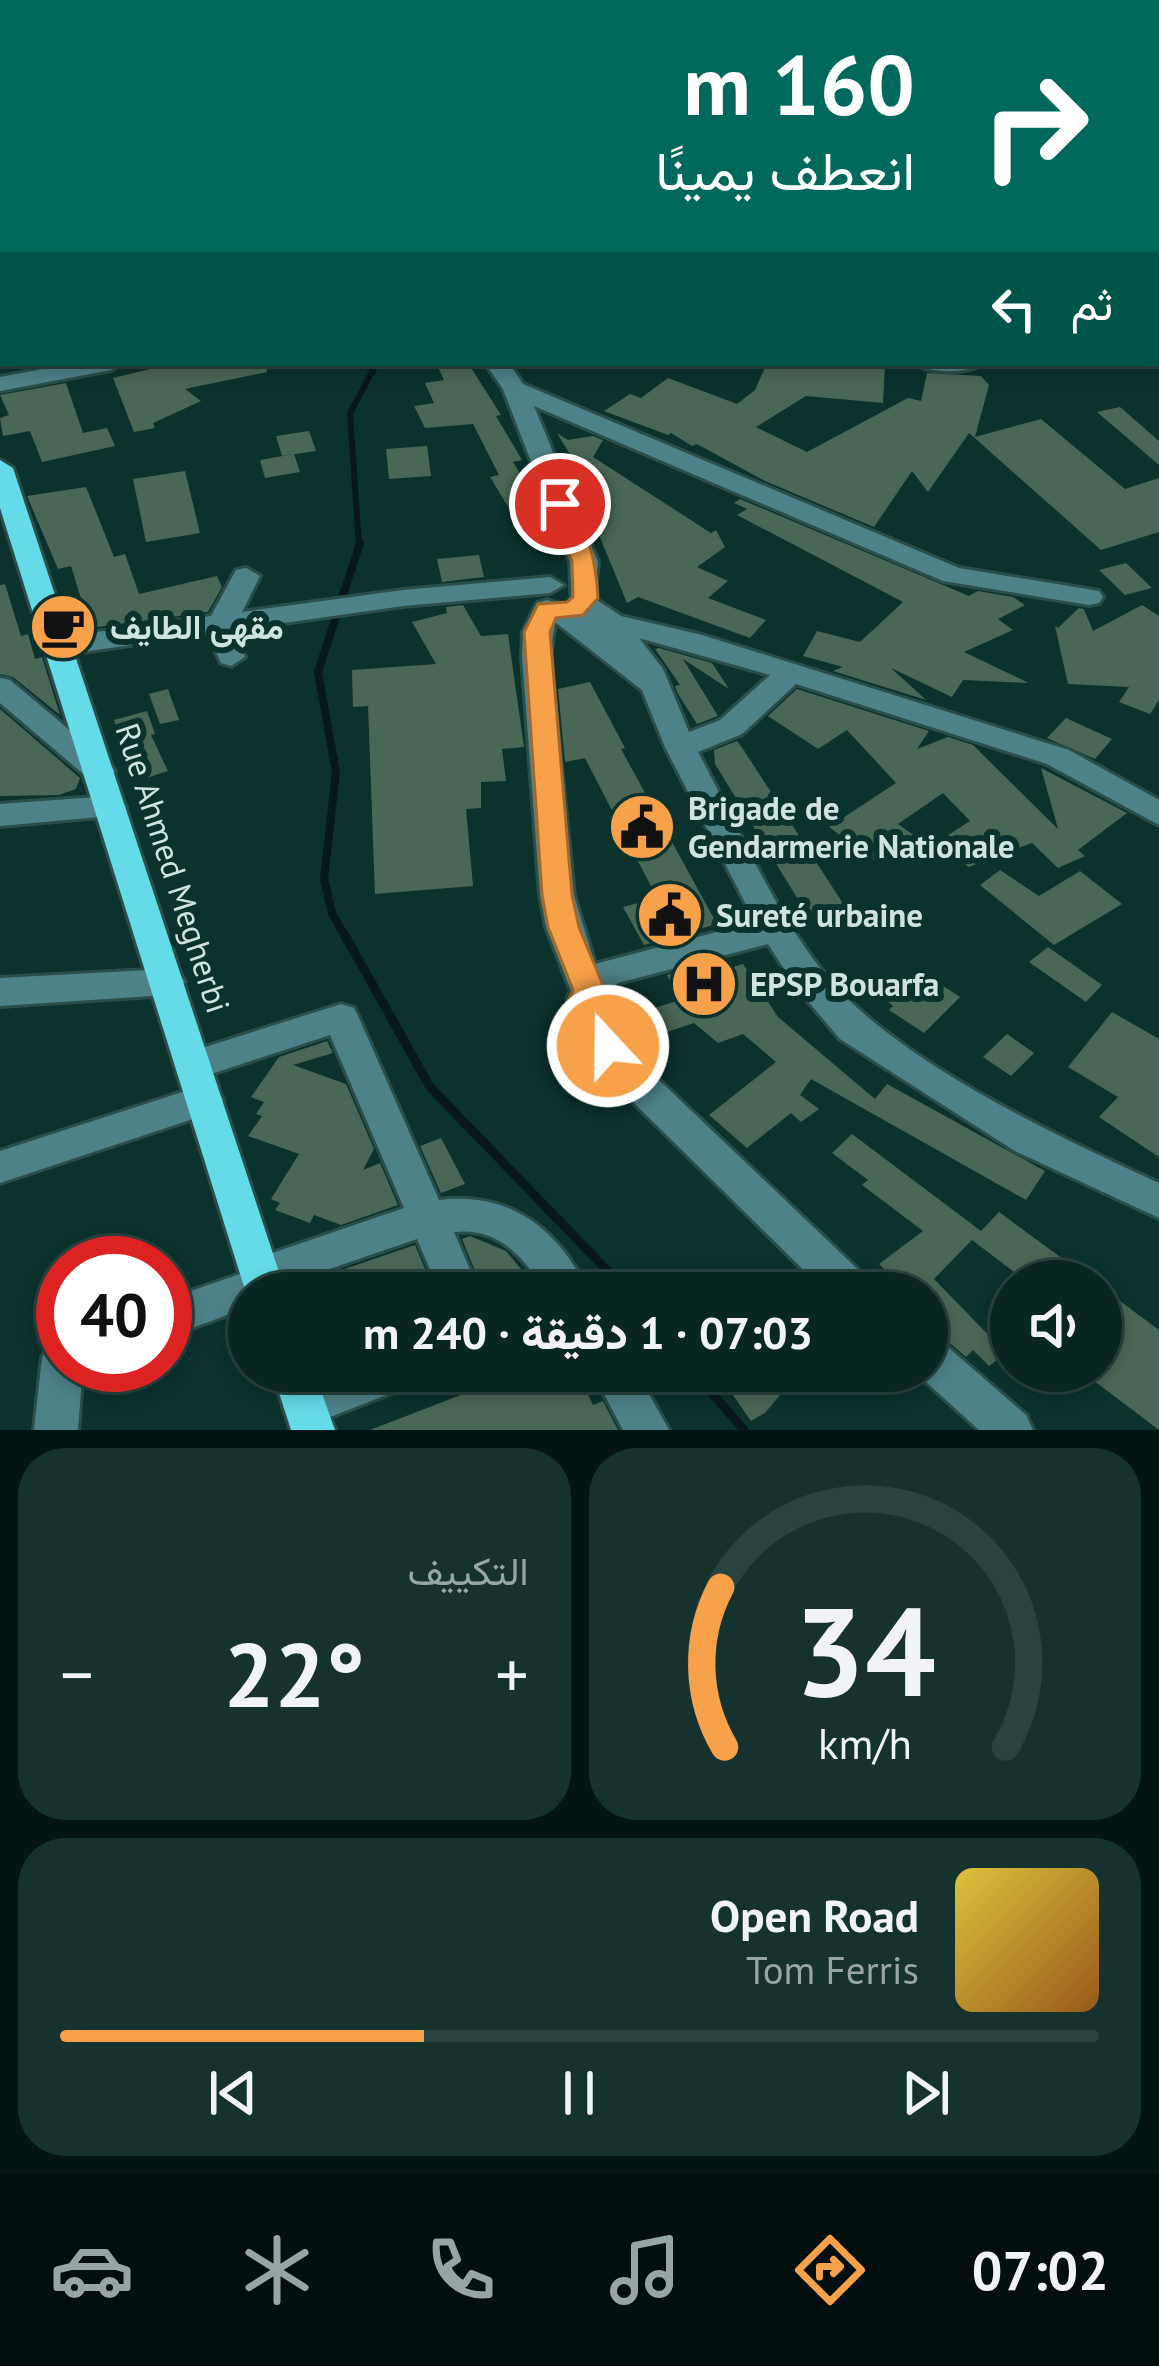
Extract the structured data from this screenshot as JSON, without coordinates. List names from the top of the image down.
{
  "streets": {
    "main road": ["Rue Ahmed Megherbi"]
  },
  "places": {
    "cafe": ["مقهى الطايف"],
    "public building": ["Brigade de Gendarmerie Nationale", "Sureté urbaine"],
    "hospital": ["EPSP Bouarfa"]
  },
  "page": {
    "turn": ["160 m", "انعطف يمينًا"],
    "then": "ثم",
    "limit": "40",
    "trip": "07:03 · 1 دقيقة · 240 m",
    "tile": "التكييف",
    "heat": ["−", "22°", "+"],
    "song": ["Open Road", "Tom Ferris"],
    "tabs": "07:02",
    "gauge": ["34", "km/h"]
  }
}
